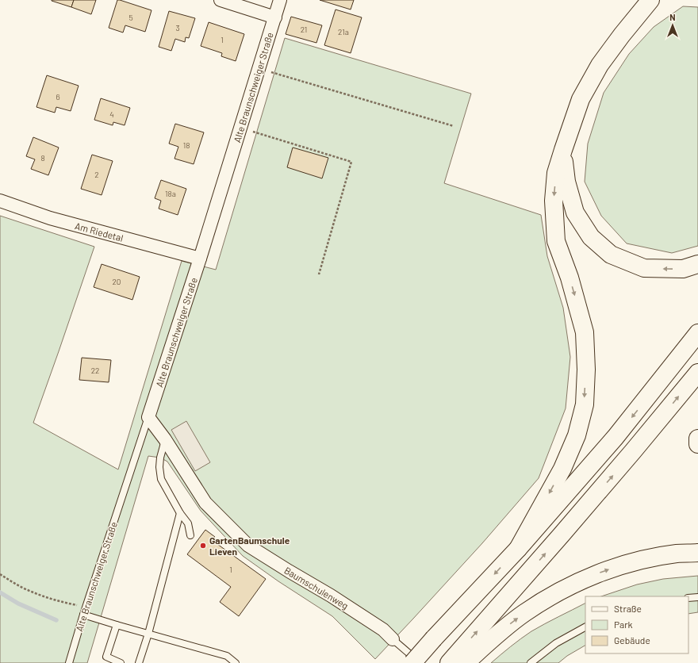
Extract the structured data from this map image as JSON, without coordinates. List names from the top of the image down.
{
  "streets": {
    "street": ["Alte Braunschweiger Straße", "Am Riedetal", "Baumschulenweg"]
  },
  "crossings": [
    ["Alte Braunschweiger Straße", "Am Riedetal"],
    ["Alte Braunschweiger Straße", "Baumschulenweg"]
  ],
  "places": ["GartenBaumschule Lieven"],
  "house_numbers": [
    "5",
    "3",
    "21",
    "21a",
    "1",
    "6",
    "4",
    "18",
    "8",
    "2",
    "18a",
    "20",
    "22",
    "1"
  ],
  "legend": ["Straße", "Park", "Gebäude"],
  "north": "top"
}
